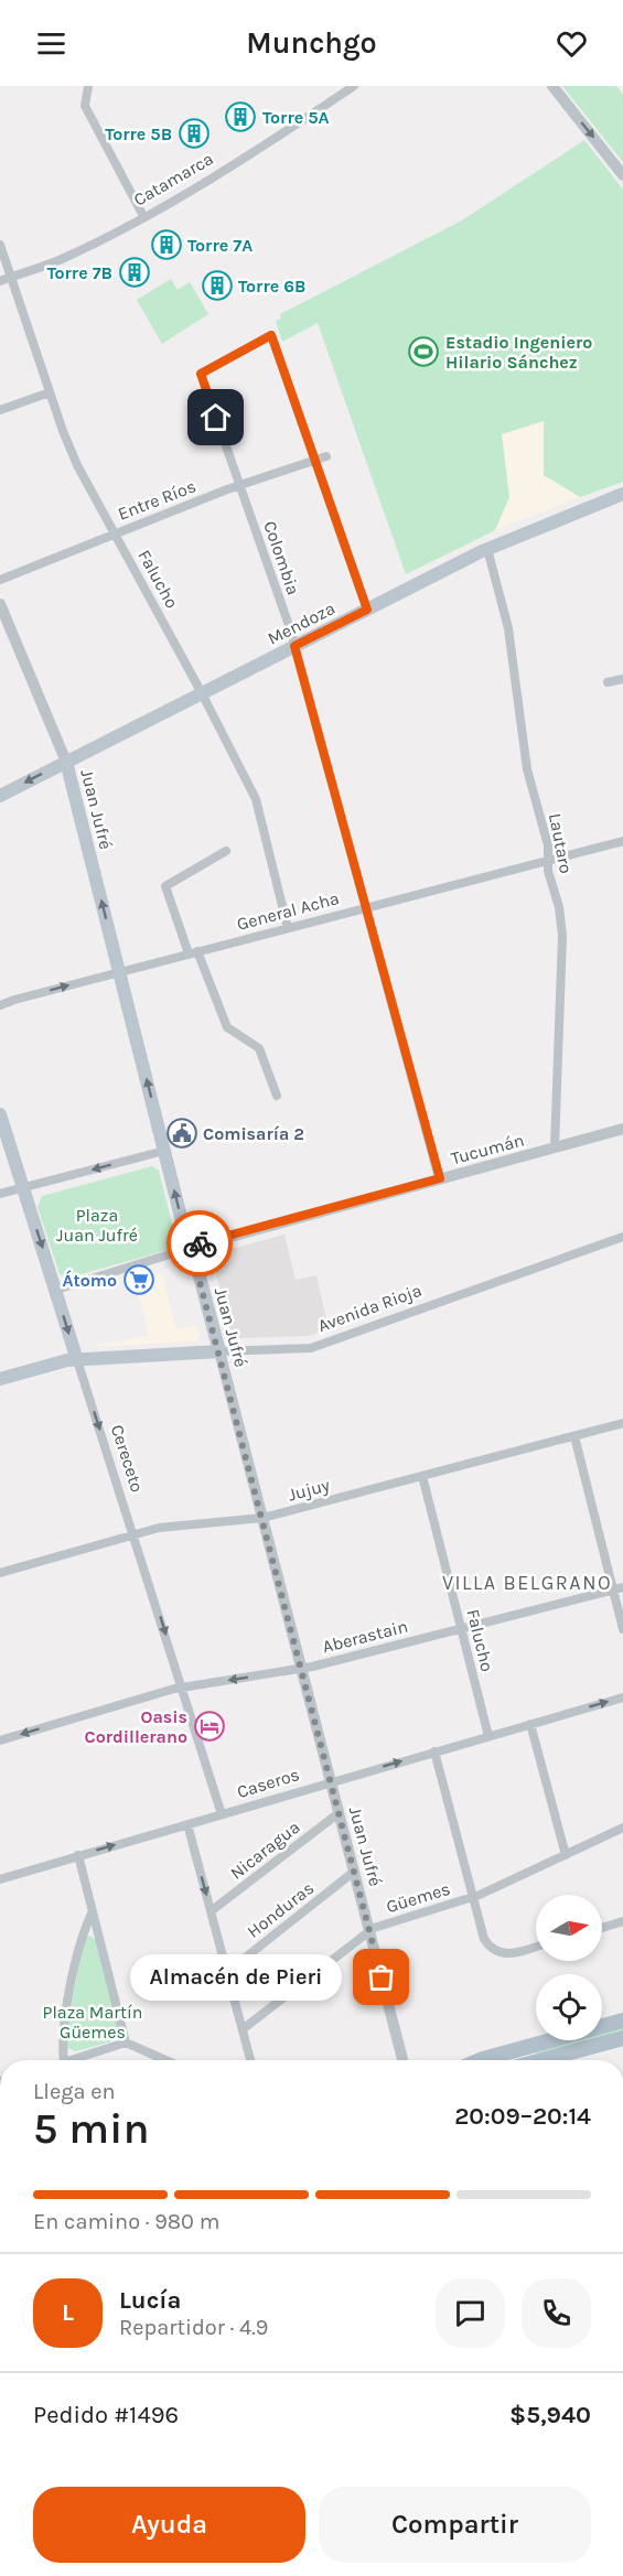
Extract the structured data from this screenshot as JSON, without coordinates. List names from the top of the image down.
{
  "streets": {
    "main road": [
      "Mendoza",
      "Juan Jufré",
      "Avenida Rioja",
      "Cereceto"
    ],
    "street": [
      "Catamarca",
      "Entre Ríos",
      "Colombia",
      "Falucho",
      "Lautaro",
      "General Acha",
      "Tucumán",
      "Jujuy",
      "Aberastain",
      "Caseros",
      "Nicaragua",
      "Güemes",
      "Honduras"
    ]
  },
  "crossings": [
    ["Catamarca", "Falucho"],
    ["Entre Ríos", "Colombia"],
    ["Entre Ríos", "Falucho"],
    ["Colombia", "Mendoza"],
    ["Colombia", "General Acha"],
    ["Colombia", "Tucumán"],
    ["Falucho", "Mendoza"],
    ["Falucho", "General Acha"],
    ["Falucho", "Jujuy"],
    ["Falucho", "Aberastain"],
    ["Falucho", "Caseros"],
    ["Mendoza", "Juan Jufré"],
    ["Mendoza", "Lautaro"],
    ["Juan Jufré", "General Acha"],
    ["Juan Jufré", "Tucumán"],
    ["Juan Jufré", "Avenida Rioja"],
    ["Juan Jufré", "Jujuy"],
    ["Juan Jufré", "Aberastain"],
    ["Juan Jufré", "Caseros"],
    ["Juan Jufré", "Nicaragua"],
    ["Juan Jufré", "Güemes"],
    ["Juan Jufré", "Honduras"],
    ["Lautaro", "General Acha"],
    ["Lautaro", "Tucumán"],
    ["Tucumán", "Cereceto"],
    ["Avenida Rioja", "Cereceto"],
    ["Cereceto", "Jujuy"],
    ["Cereceto", "Aberastain"],
    ["Cereceto", "Caseros"]
  ],
  "one_way": ["Cereceto", "Aberastain", "Caseros"],
  "districts": ["VILLA BELGRANO"],
  "parks": ["Plaza Juan Jufré", "Plaza Martín Güemes"],
  "places": {
    "building": [
      "Torre 5A",
      "Torre 5B",
      "Torre 7A",
      "Torre 7B",
      "Torre 6B"
    ],
    "sports": ["Estadio Ingeniero Hilario Sánchez"],
    "public building": ["Comisaría 2"],
    "supermarket": ["Átomo"],
    "hotel": ["Oasis Cordillerano"],
    "other": ["Almacén de Pieri"]
  },
  "north": "right",
  "page": {
    "header": "Munchgo",
    "bubble": "Almacén de Pieri",
    "heading": ["5 min", "Llega en", "20:09–20:14"],
    "panel": [
      "Lucía",
      "Repartidor · 4.9",
      "Pedido #1496",
      "$5,940"
    ],
    "bar": "En camino · 980 m",
    "round": "L",
    "buttons": ["Ayuda", "Compartir"]
  }
}
